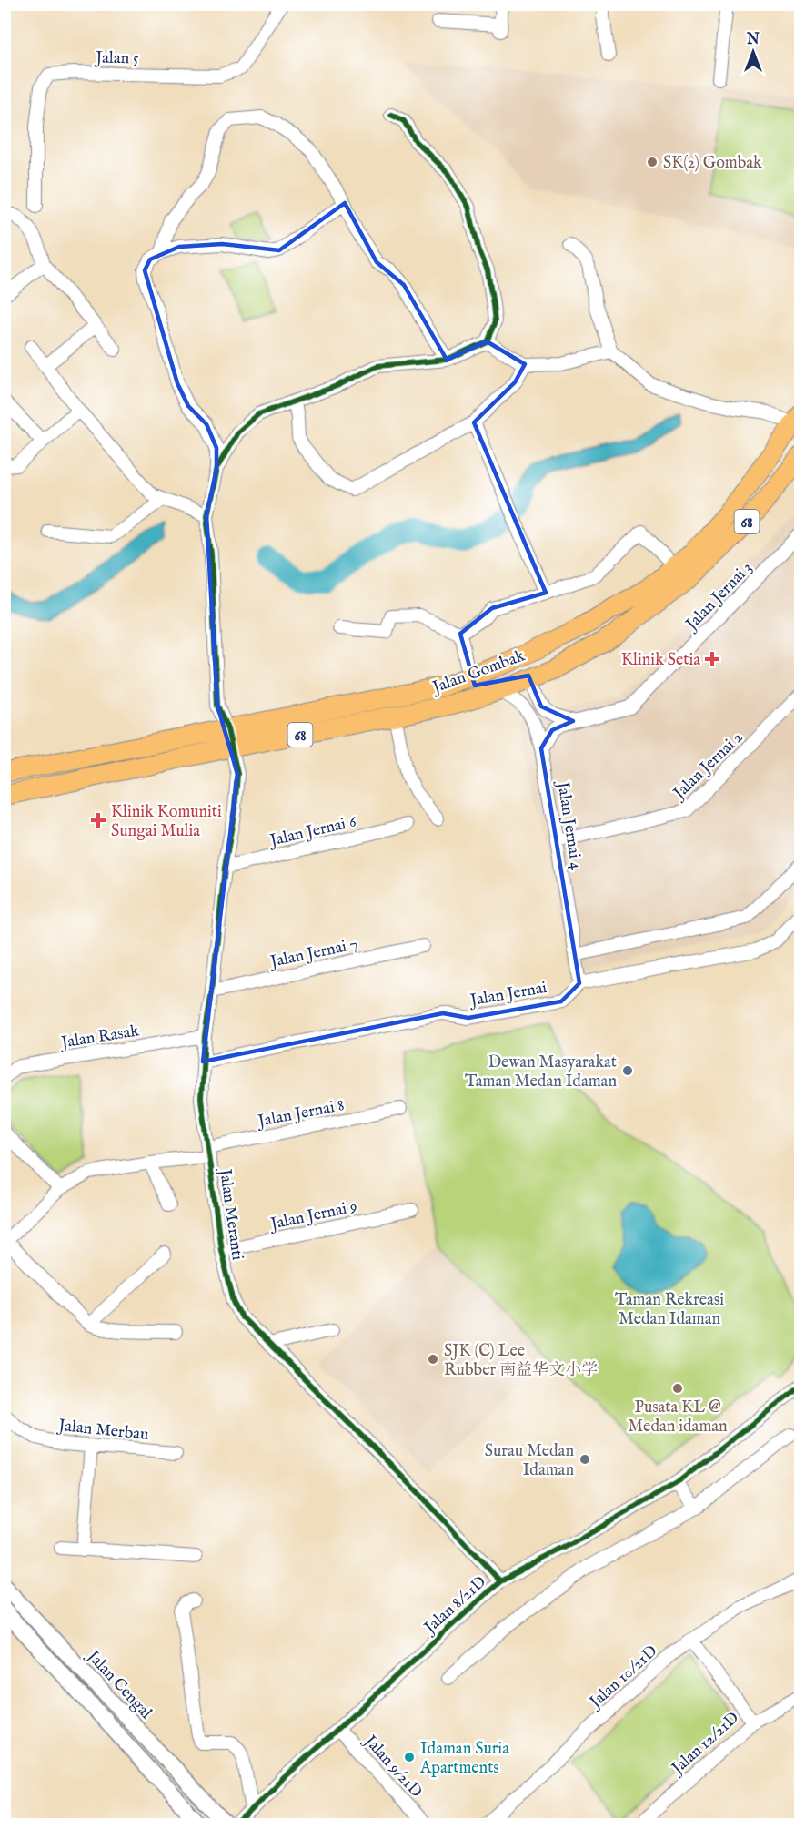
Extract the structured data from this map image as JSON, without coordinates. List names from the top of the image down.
{
  "streets": {
    "main road": ["68", "Jalan Gombak"],
    "street": [
      "Jalan 5",
      "Jalan Jernai 3",
      "Jalan Jernai 2",
      "Jalan Jernai 4",
      "Jalan Jernai 6",
      "Jalan Jernai 7",
      "Jalan Jernai",
      "Jalan Rasak",
      "Jalan Jernai 8",
      "Jalan Meranti",
      "Jalan Jernai 9",
      "Jalan Merbau",
      "Jalan 8/21D",
      "Jalan 10/21D",
      "Jalan Cengal",
      "Jalan 12/21D",
      "Jalan 9/21D"
    ]
  },
  "crossings": [
    ["Jalan Jernai 3", "Jalan Jernai 4"],
    ["Jalan Gombak", "Jalan Jernai 4"],
    ["Jalan Gombak", "Jalan Meranti"],
    ["Jalan Jernai 2", "Jalan Jernai 4"],
    ["Jalan Jernai 4", "Jalan Jernai"],
    ["Jalan Jernai 6", "Jalan Meranti"],
    ["Jalan Jernai 7", "Jalan Meranti"],
    ["Jalan Jernai", "Jalan Meranti"],
    ["Jalan Rasak", "Jalan Meranti"],
    ["Jalan Jernai 8", "Jalan Meranti"],
    ["Jalan Meranti", "Jalan Jernai 9"],
    ["Jalan Meranti", "Jalan 8/21D"],
    ["Jalan 8/21D", "Jalan 9/21D"]
  ],
  "parks": ["Taman Rekreasi Medan Idaman"],
  "places": {
    "other": [
      "SK(2) Gombak",
      "Dewan Masyarakat Taman Medan Idaman",
      "SJK (C) Lee Rubber 南益华文小学",
      "Pusata KL @ Medan idaman",
      "Surau Medan Idaman",
      "Idaman Suria Apartments"
    ],
    "health": ["Klinik Setia", "Klinik Komuniti Sungai Mulia"]
  },
  "north": "top"
}
